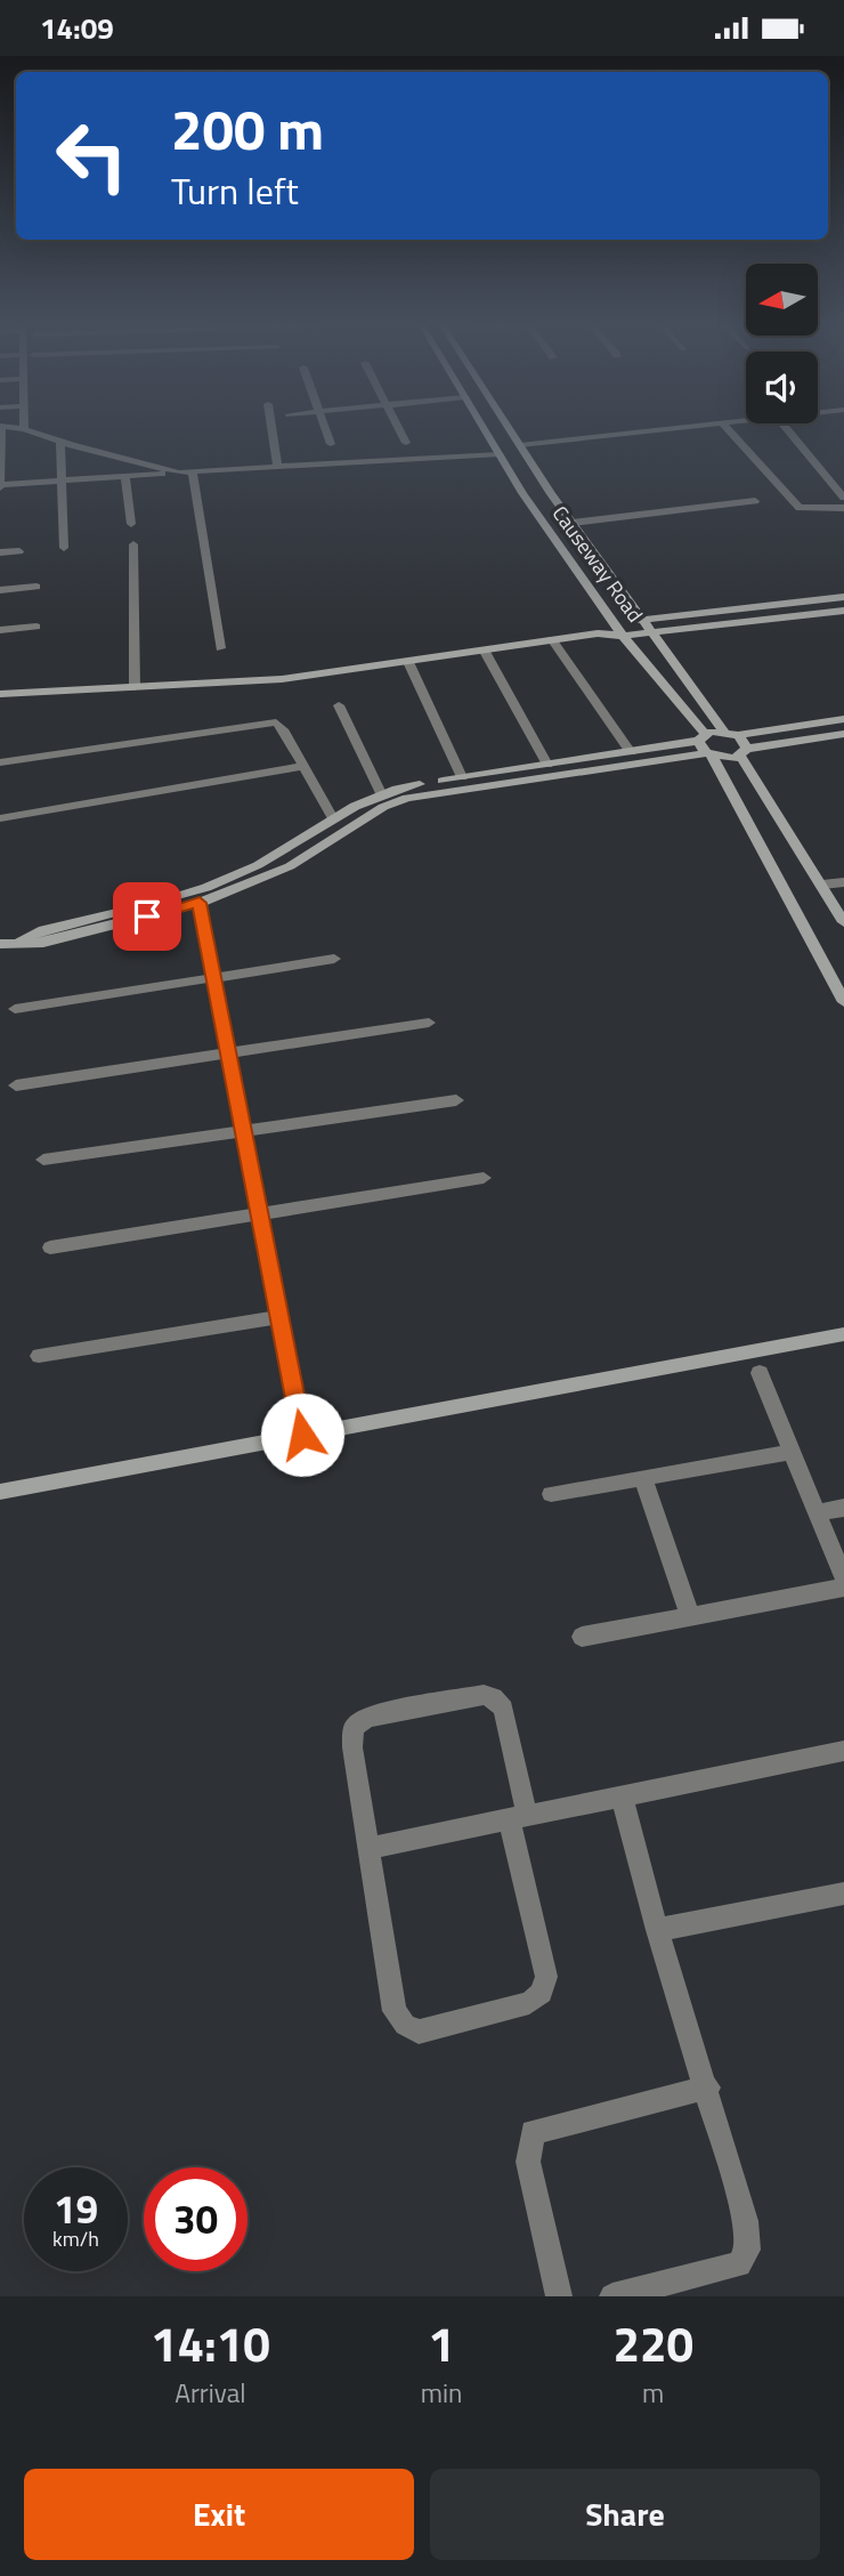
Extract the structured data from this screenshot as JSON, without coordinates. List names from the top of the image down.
{
  "streets": {
    "street": ["Causeway Road"]
  },
  "north": "left",
  "page": {
    "status": "14:09",
    "turn": ["200 m", "Turn left"],
    "speed": "19 km/h",
    "limit": "30",
    "eta": [
      "14:10",
      "Arrival",
      "1",
      "min",
      "220",
      "m"
    ],
    "buttons": ["Exit", "Share"]
  }
}
